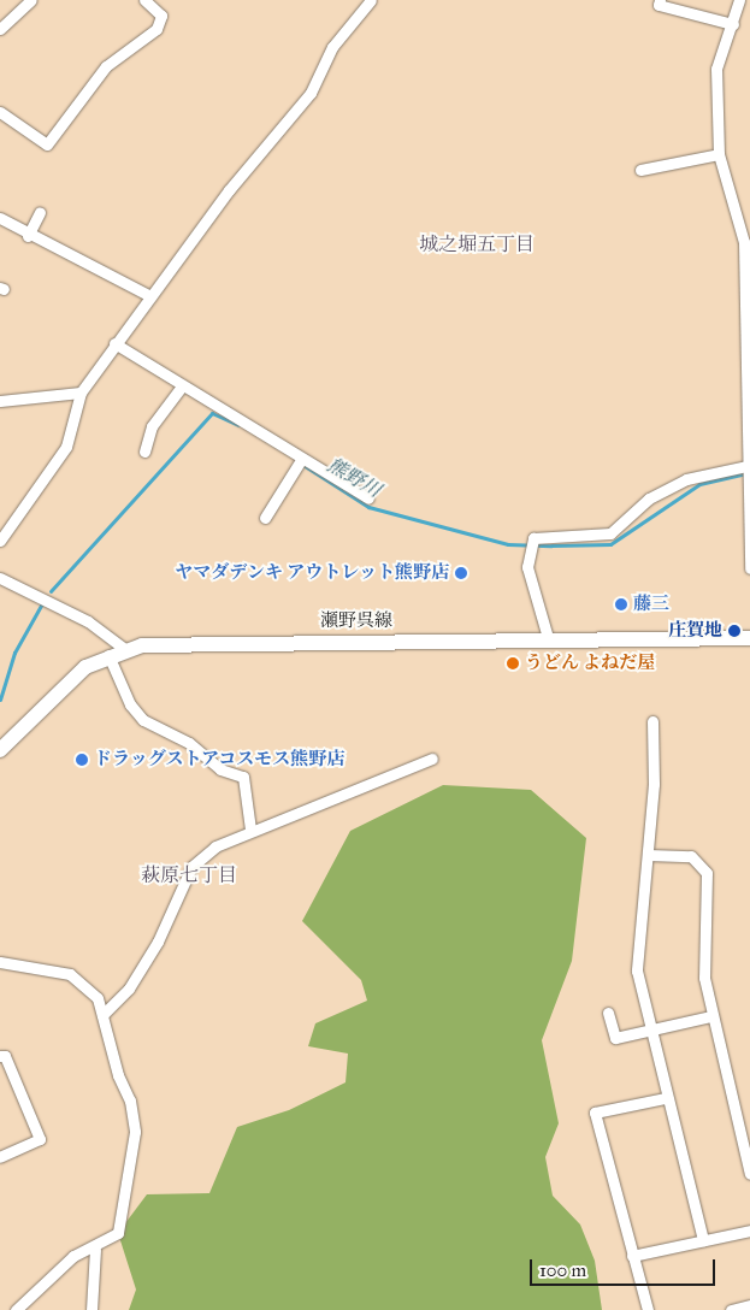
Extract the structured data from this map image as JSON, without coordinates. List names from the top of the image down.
{
  "streets": {
    "main road": ["瀬野呉線"]
  },
  "districts": ["城之堀五丁目", "萩原七丁目"],
  "water": ["熊野川"],
  "places": [
    "ヤマダデンキ アウトレット熊野店",
    "藤三",
    "庄賀地",
    "うどん よねだ屋",
    "ドラッグストアコスモス熊野店"
  ],
  "scale_bar": "100 m"
}
